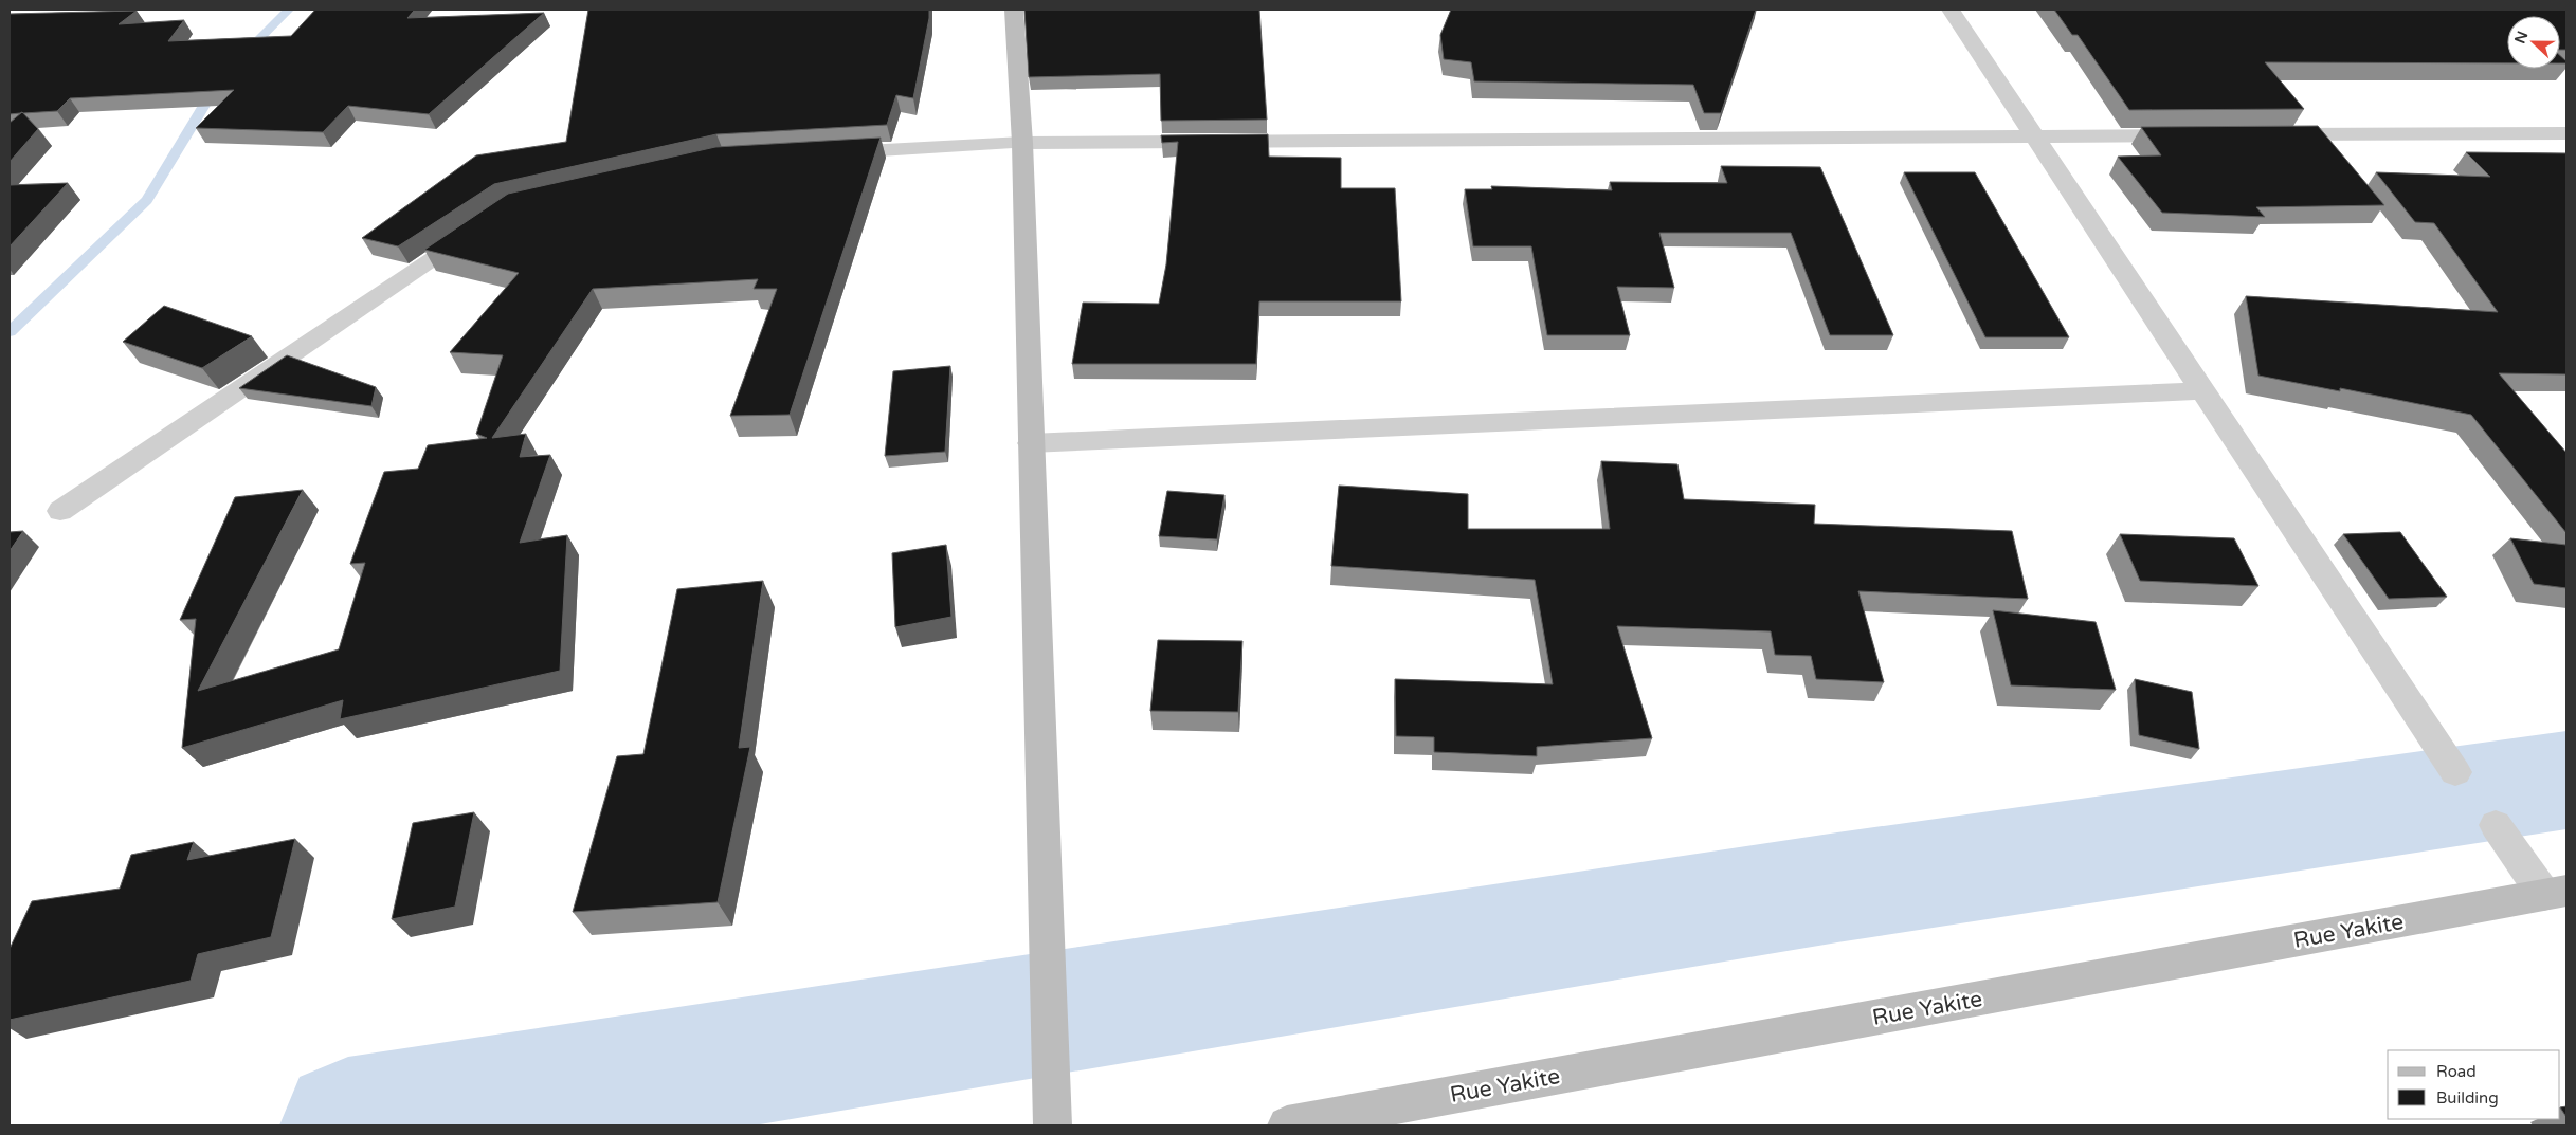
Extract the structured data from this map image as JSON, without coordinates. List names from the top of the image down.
{
  "streets": {
    "street": ["Rue Yakite"]
  },
  "legend": ["Road", "Building"],
  "north": "left"
}
